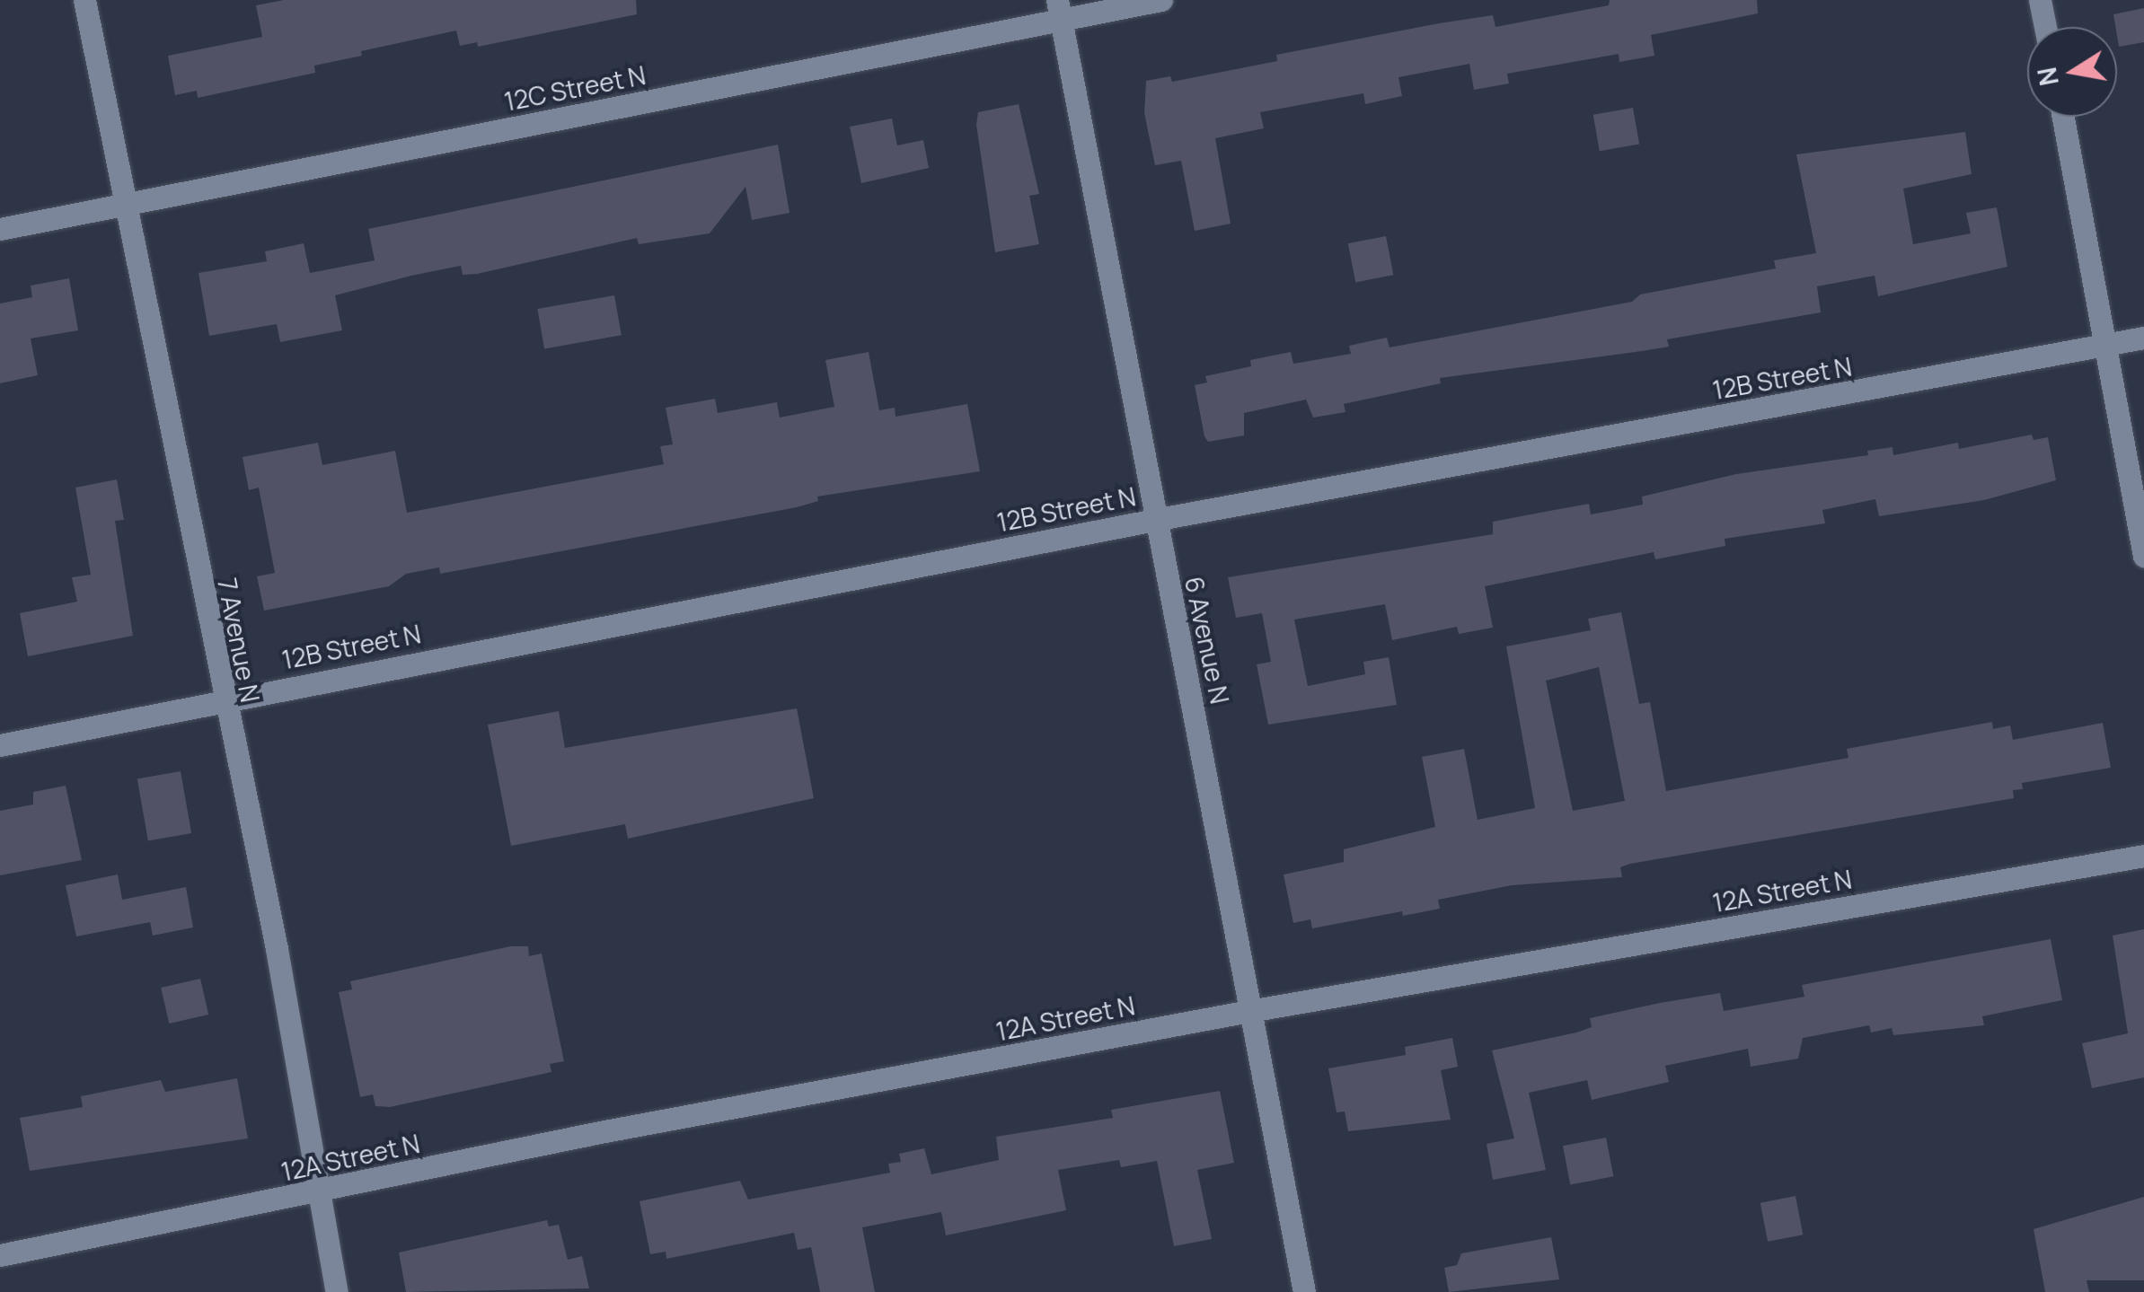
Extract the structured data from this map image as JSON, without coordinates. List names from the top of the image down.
{
  "streets": {
    "street": [
      "12C Street N",
      "12B Street N",
      "7 Avenue N",
      "6 Avenue N",
      "12A Street N"
    ]
  },
  "crossings": [
    ["12C Street N", "7 Avenue N"],
    ["12C Street N", "6 Avenue N"],
    ["12B Street N", "7 Avenue N"],
    ["12B Street N", "6 Avenue N"],
    ["7 Avenue N", "12A Street N"],
    ["6 Avenue N", "12A Street N"]
  ],
  "north": "left"
}
